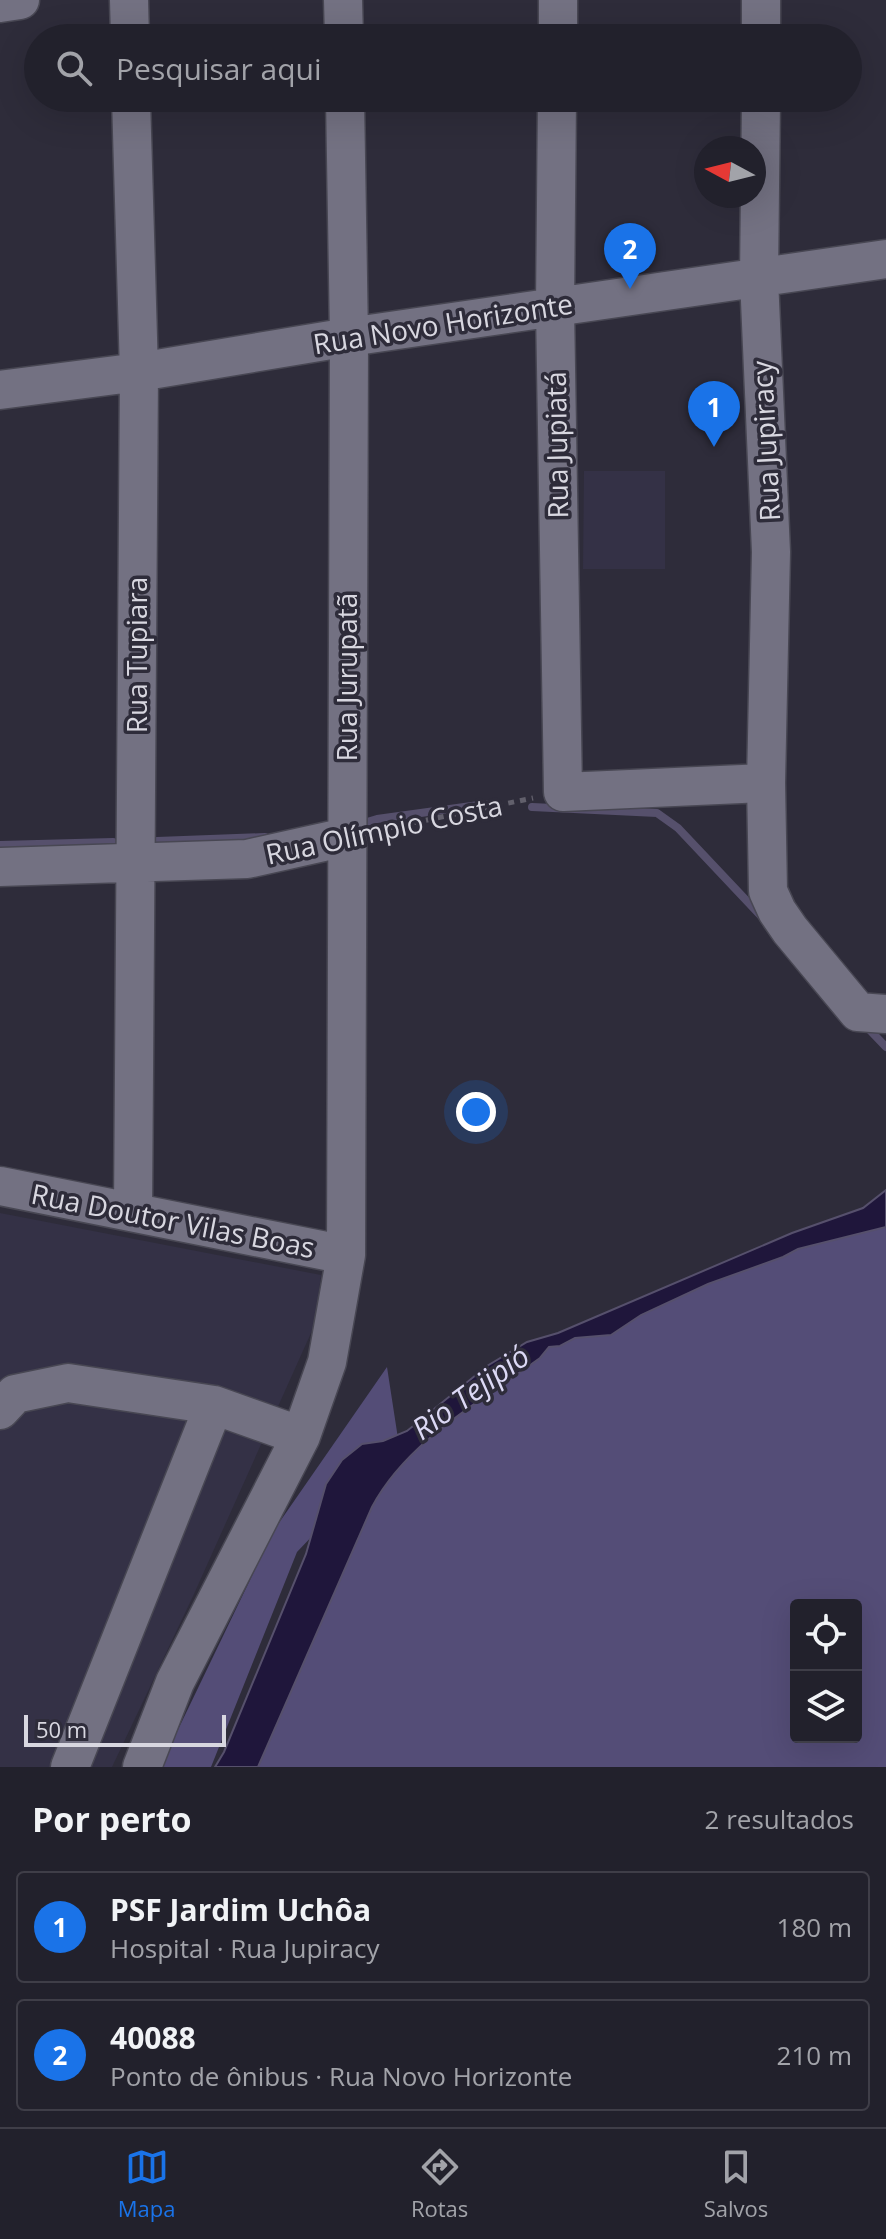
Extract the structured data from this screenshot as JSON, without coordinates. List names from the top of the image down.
{
  "streets": {
    "street": [
      "Rua Novo Horizonte",
      "Rua Jupiracy",
      "Rua Jupiatá",
      "Rua Tupiara",
      "Rua Jurupatã",
      "Rua Olímpio Costa",
      "Rua Doutor Vilas Boas"
    ]
  },
  "crossings": [
    ["Rua Novo Horizonte", "Rua Jupiracy"],
    ["Rua Novo Horizonte", "Rua Jupiatá"],
    ["Rua Novo Horizonte", "Rua Tupiara"],
    ["Rua Novo Horizonte", "Rua Jurupatã"],
    ["Rua Jupiatá", "Rua Olímpio Costa"],
    ["Rua Tupiara", "Rua Olímpio Costa"],
    ["Rua Tupiara", "Rua Doutor Vilas Boas"],
    ["Rua Jurupatã", "Rua Olímpio Costa"],
    ["Rua Jurupatã", "Rua Doutor Vilas Boas"]
  ],
  "water": ["Rio Tejipió"],
  "scale_bar": "50 m",
  "north": "left",
  "page": {
    "search": "Pesquisar aqui",
    "pins": ["2", "1"],
    "scale": "50 m",
    "heading": ["Por perto", "2 resultados"],
    "list": [
      {
        "mark": "1",
        "name": "PSF Jardim Uchôa",
        "note": "Hospital · Rua Jupiracy",
        "value": "180 m"
      },
      {
        "mark": "2",
        "name": "40088",
        "note": "Ponto de ônibus · Rua Novo Horizonte",
        "value": "210 m"
      }
    ],
    "nav": ["Mapa", "Rotas", "Salvos"]
  }
}
